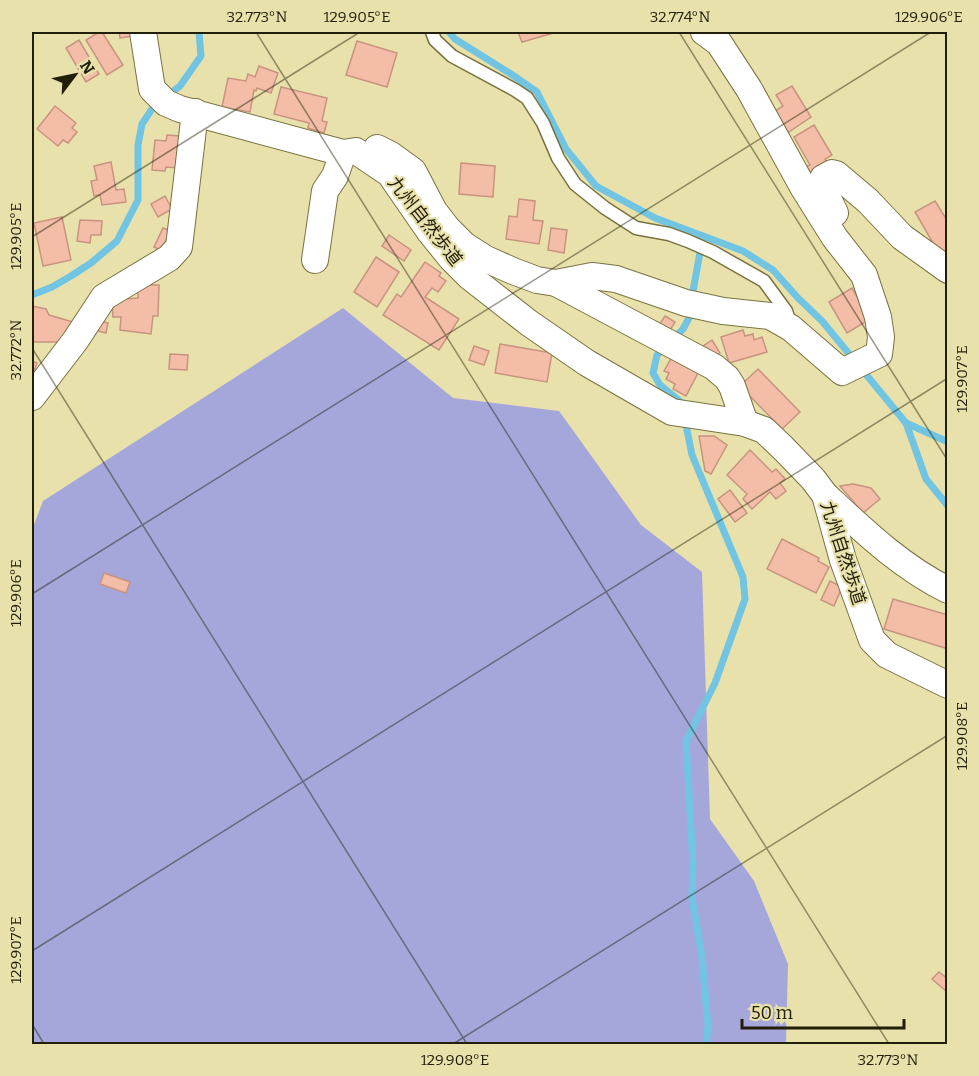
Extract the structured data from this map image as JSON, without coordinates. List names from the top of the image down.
{
  "streets": {
    "street": ["九州自然歩道"]
  },
  "scale_bar": "50 m",
  "north": "top right",
  "coordinates": [
    "32.773°N",
    "129.905°E",
    "32.774°N",
    "129.906°E",
    "32.772°N",
    "129.907°E",
    "129.908°E"
  ]
}
